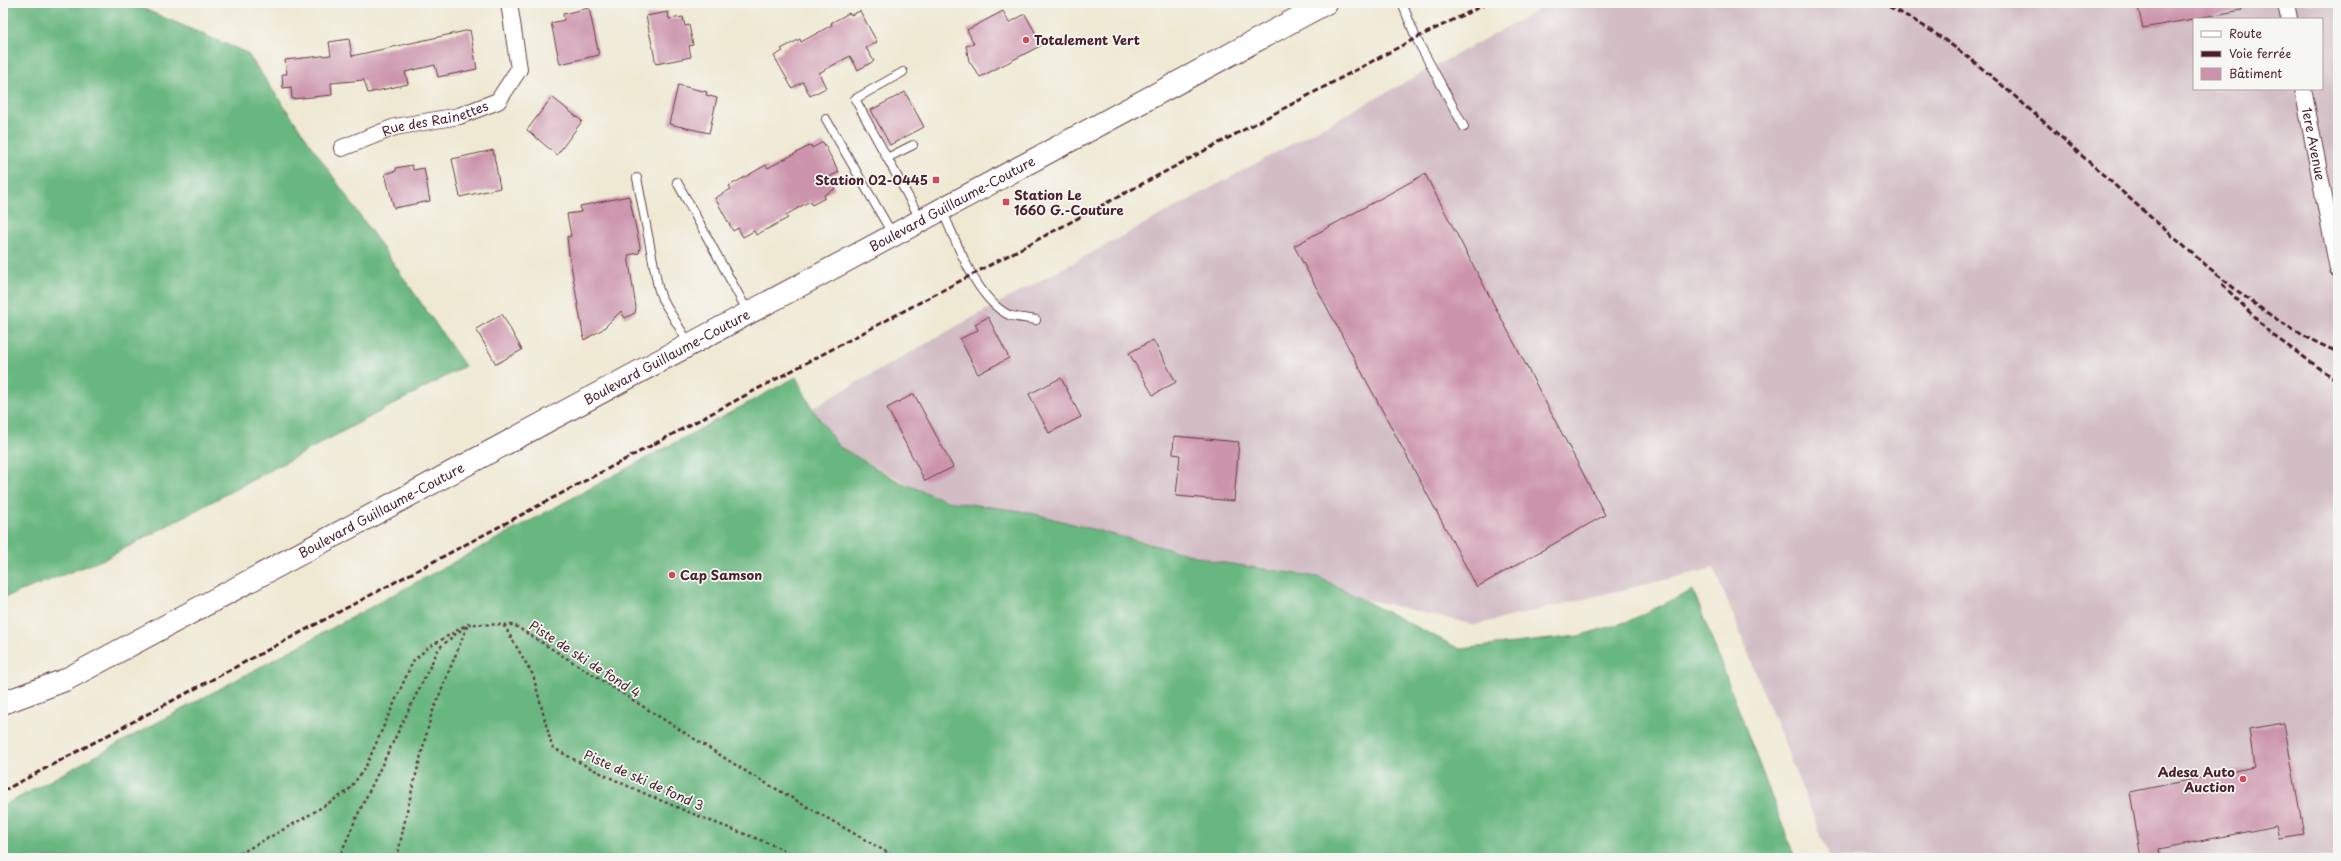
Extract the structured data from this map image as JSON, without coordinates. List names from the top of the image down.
{
  "streets": {
    "main road": ["Boulevard Guillaume-Couture"],
    "street": ["Rue des Rainettes", "1ere Avenue"],
    "path": ["Piste de ski de fond 4", "Piste de ski de fond 3"]
  },
  "crossings": [
    ["Piste de ski de fond 4", "Piste de ski de fond 3"]
  ],
  "places": {
    "other": ["Totalement Vert", "Cap Samson", "Adesa Auto Auction"],
    "transit": ["Station 02-0445", "Station Le 1660 G.-Couture"]
  },
  "legend": ["Route", "Voie ferrée", "Bâtiment"]
}
